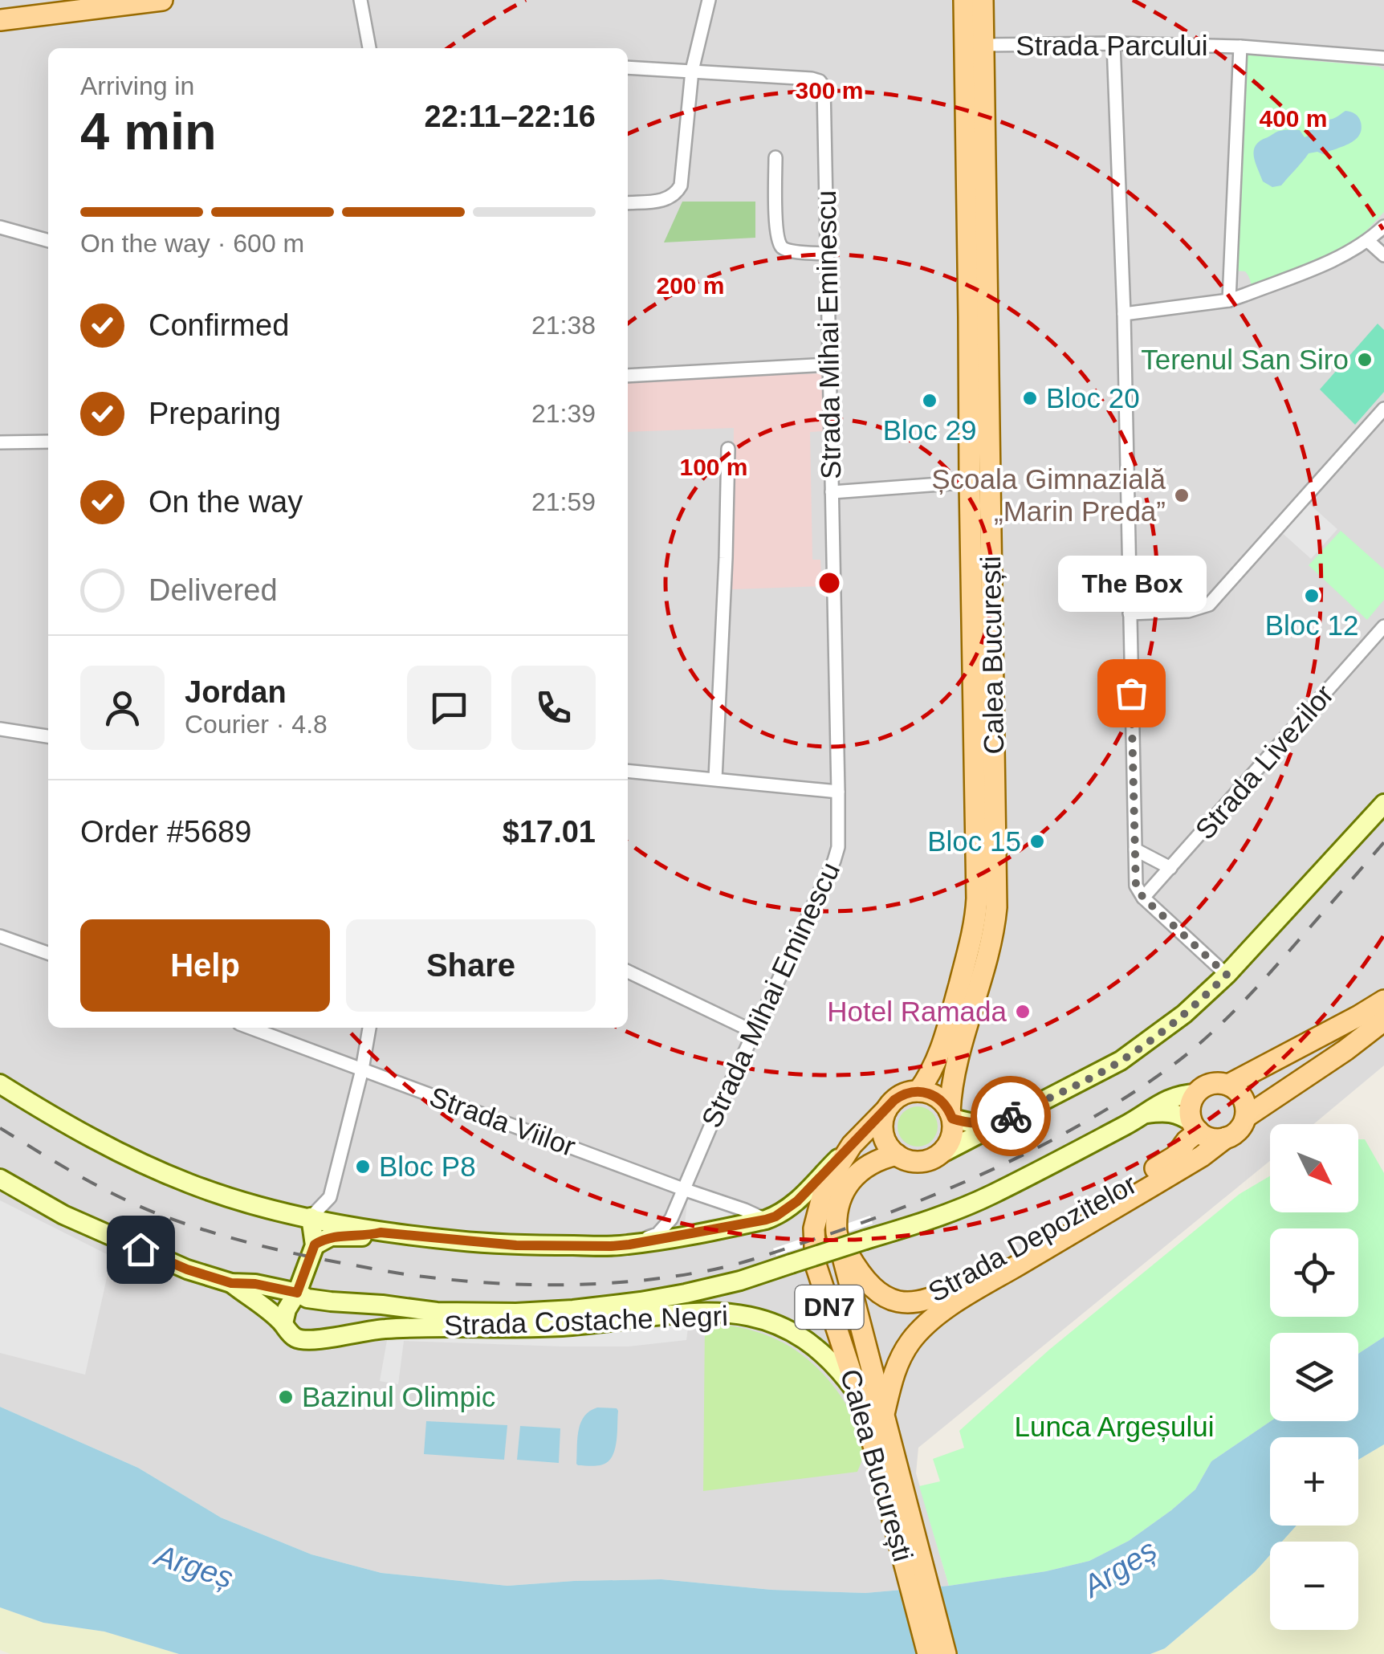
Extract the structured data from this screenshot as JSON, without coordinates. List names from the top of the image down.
{
  "streets": {
    "main road": [
      "Calea București",
      "Strada Depozitelor",
      "DN7",
      "Strada Costache Negri"
    ],
    "street": [
      "Strada Parcului",
      "Strada Mihai Eminescu",
      "Strada Livezilor",
      "Strada Viilor"
    ]
  },
  "crossings": [
    ["Strada Parcului", "Calea București"],
    ["Strada Mihai Eminescu", "Strada Viilor"],
    ["Calea București", "Strada Depozitelor"],
    ["Calea București", "DN7"],
    ["Calea București", "Strada Costache Negri"],
    ["Strada Depozitelor", "DN7"],
    ["Strada Depozitelor", "Strada Costache Negri"]
  ],
  "water": ["Argeș"],
  "parks": ["Lunca Argeșului"],
  "places": [
    "Terenul San Siro",
    "Bloc 20",
    "Bloc 29",
    "Școala Gimnazială „Marin Preda”",
    "Bloc 12",
    "The Box",
    "Bloc 15",
    "Hotel Ramada",
    "Bloc P8",
    "Bazinul Olimpic"
  ],
  "north": "bottom right",
  "page": {
    "heading": ["4 min", "Arriving in", "22:11–22:16"],
    "panel": [
      "Jordan",
      "Courier · 4.8",
      "Order #5689",
      "$17.01"
    ],
    "bar": "On the way · 600 m",
    "list": [
      ["Confirmed", "21:38"],
      ["Preparing", "21:39"],
      ["On the way", "21:59"],
      "Delivered"
    ],
    "bubble": "The Box",
    "buttons": ["Help", "Share"],
    "map_buttons": ["+", "−"]
  },
  "rings": [
    "300 m",
    "400 m",
    "200 m",
    "100 m"
  ]
}
